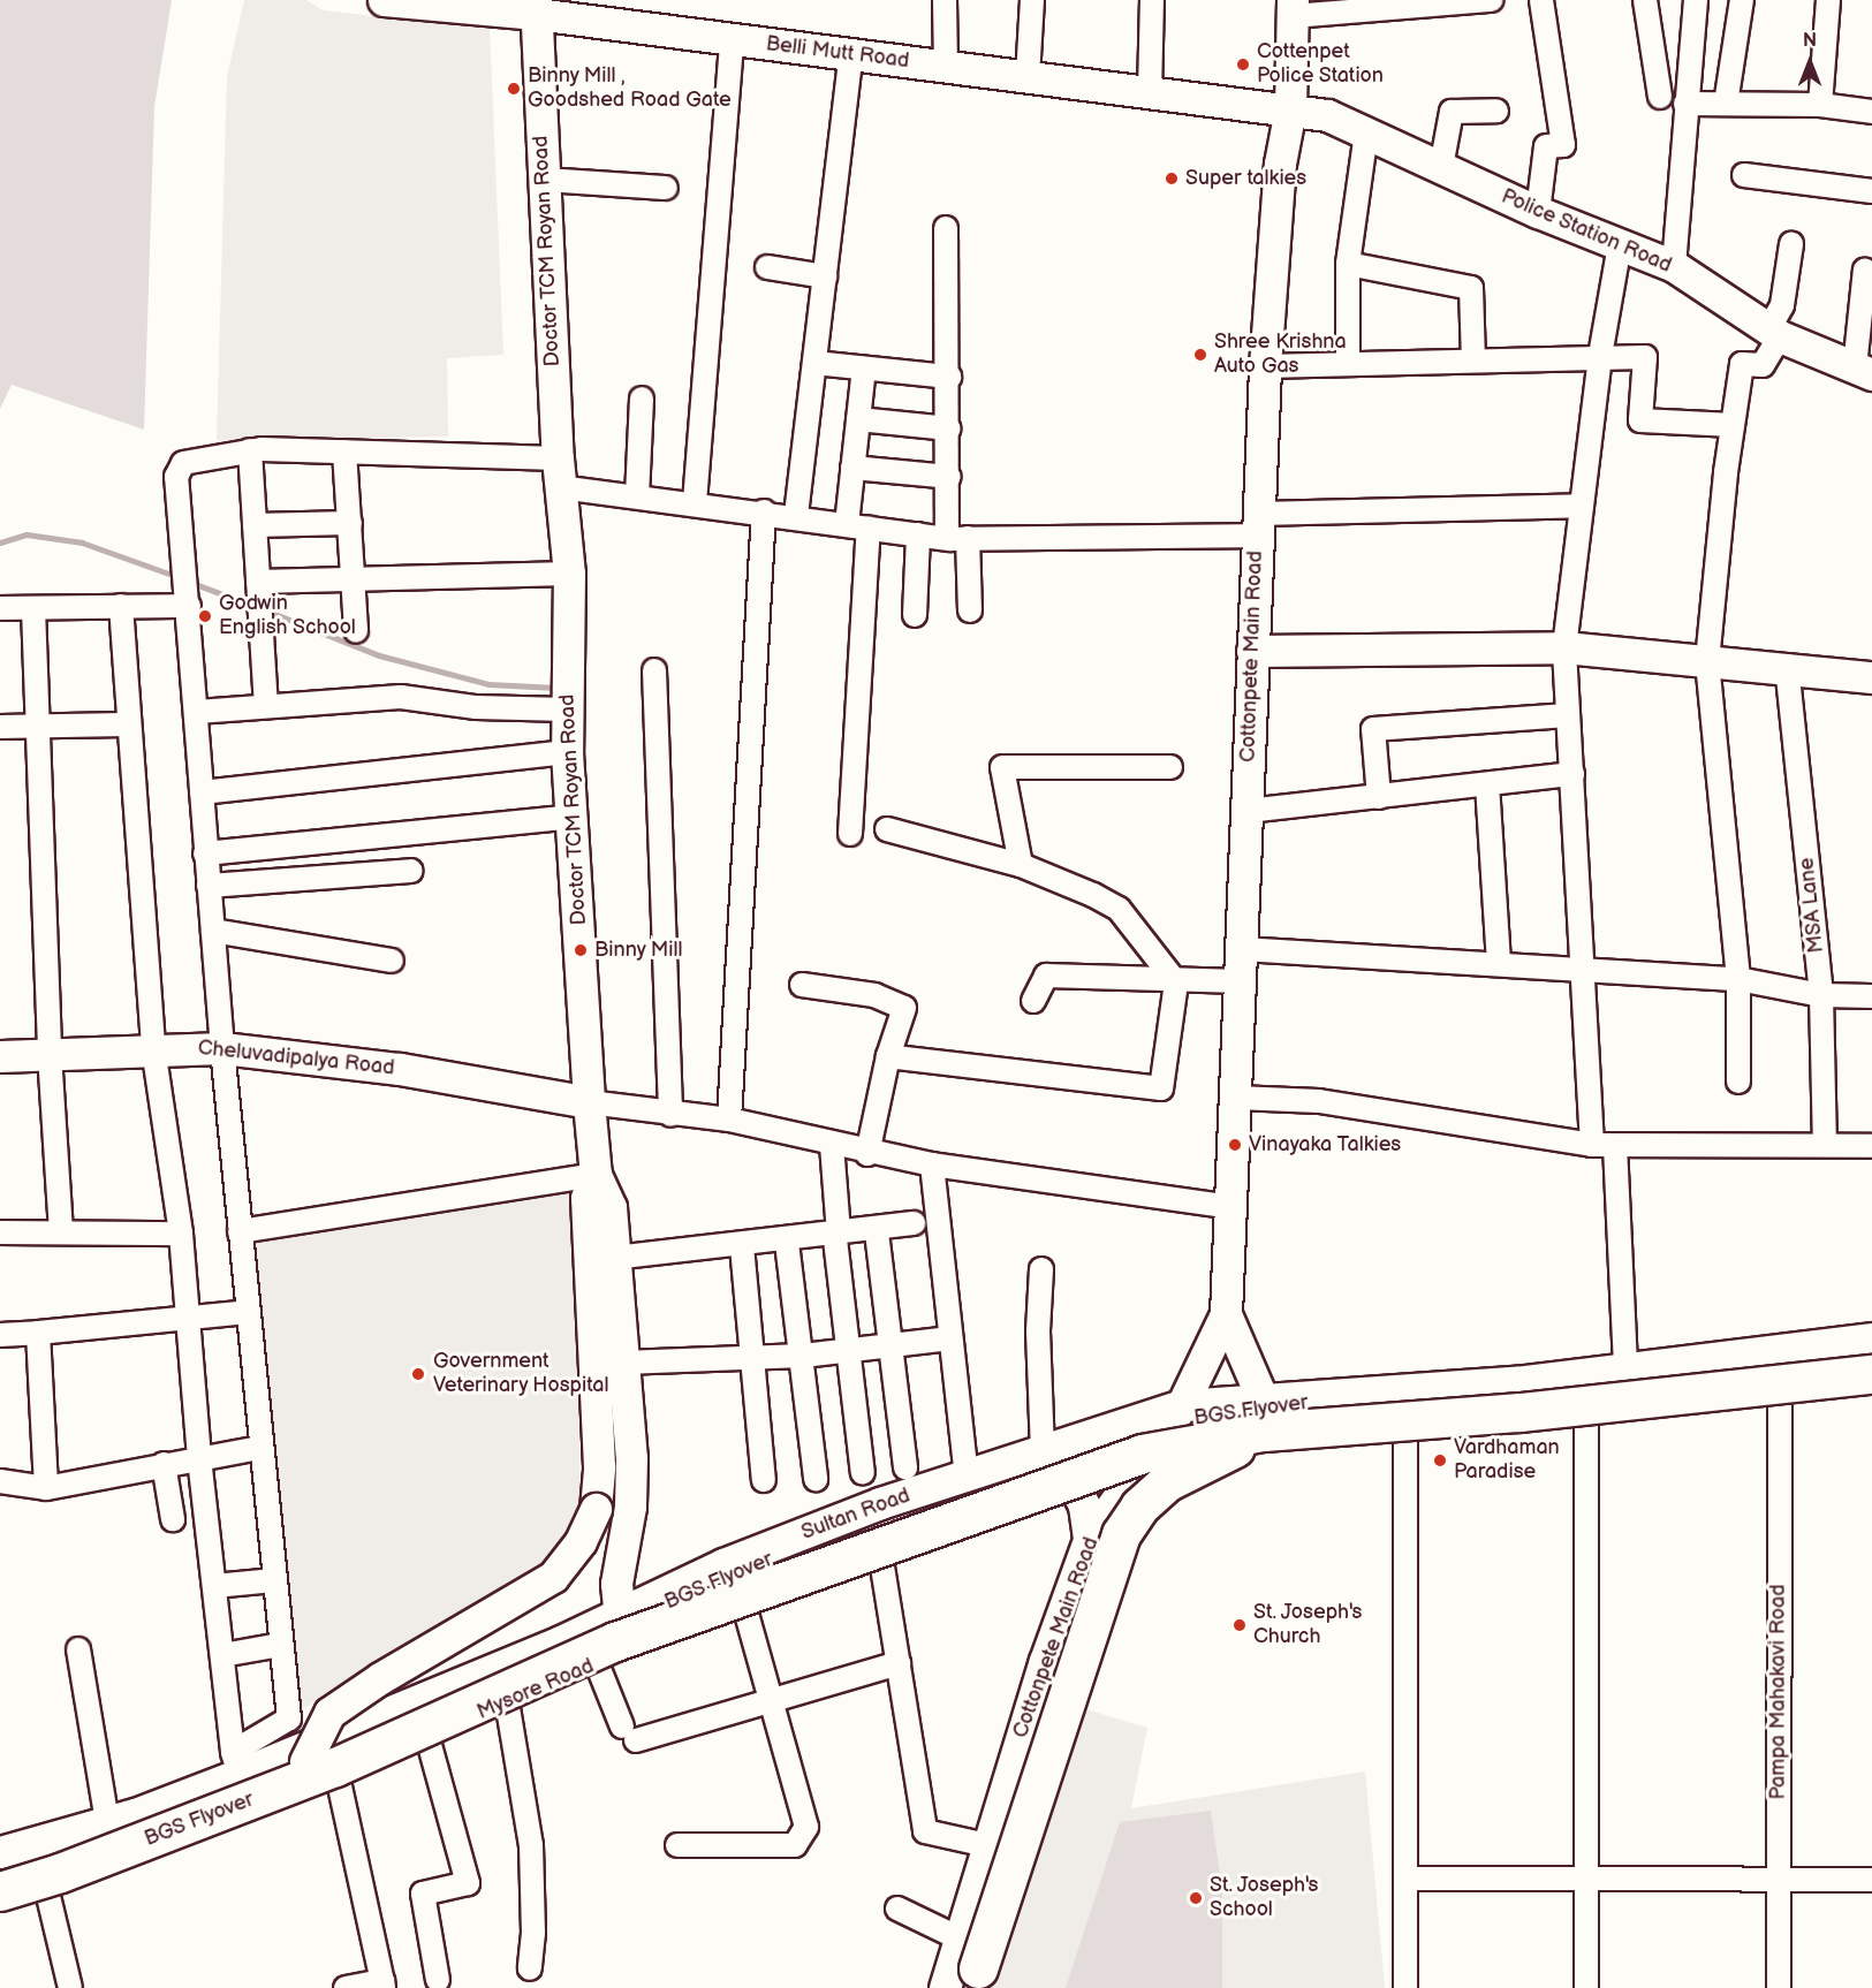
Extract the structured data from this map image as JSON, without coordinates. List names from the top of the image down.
{
  "streets": {
    "highway": ["BGS Flyover"],
    "main road": [
      "Belli Mutt Road",
      "Police Station Road",
      "Doctor TCM Royan Road",
      "Cottonpete Main Road",
      "Cheluvadipalya Road",
      "Sultan Road",
      "Mysore Road"
    ],
    "street": ["MSA Lane", "Pampa Mahakavi Road"]
  },
  "crossings": [
    ["Belli Mutt Road", "Police Station Road"],
    ["Belli Mutt Road", "Doctor TCM Royan Road"],
    ["Belli Mutt Road", "Cottonpete Main Road"],
    ["Police Station Road", "Cottonpete Main Road"],
    ["Doctor TCM Royan Road", "Cheluvadipalya Road"],
    ["Doctor TCM Royan Road", "Sultan Road"],
    ["Doctor TCM Royan Road", "Mysore Road"],
    ["Cottonpete Main Road", "BGS Flyover"],
    ["Cottonpete Main Road", "Sultan Road"],
    ["Cottonpete Main Road", "Mysore Road"],
    ["BGS Flyover", "Sultan Road"],
    ["BGS Flyover", "Mysore Road"],
    ["Mysore Road", "Pampa Mahakavi Road"]
  ],
  "places": [
    "Cottenpet Police Station",
    "Binny Mill , Goodshed Road Gate",
    "Super talkies",
    "Shree Krishna Auto Gas",
    "Godwin English School",
    "Binny Mill",
    "Vinayaka Talkies",
    "Government Veterinary Hospital",
    "Vardhaman Paradise",
    "St. Joseph's Church",
    "St. Joseph's School"
  ],
  "north": "top"
}
